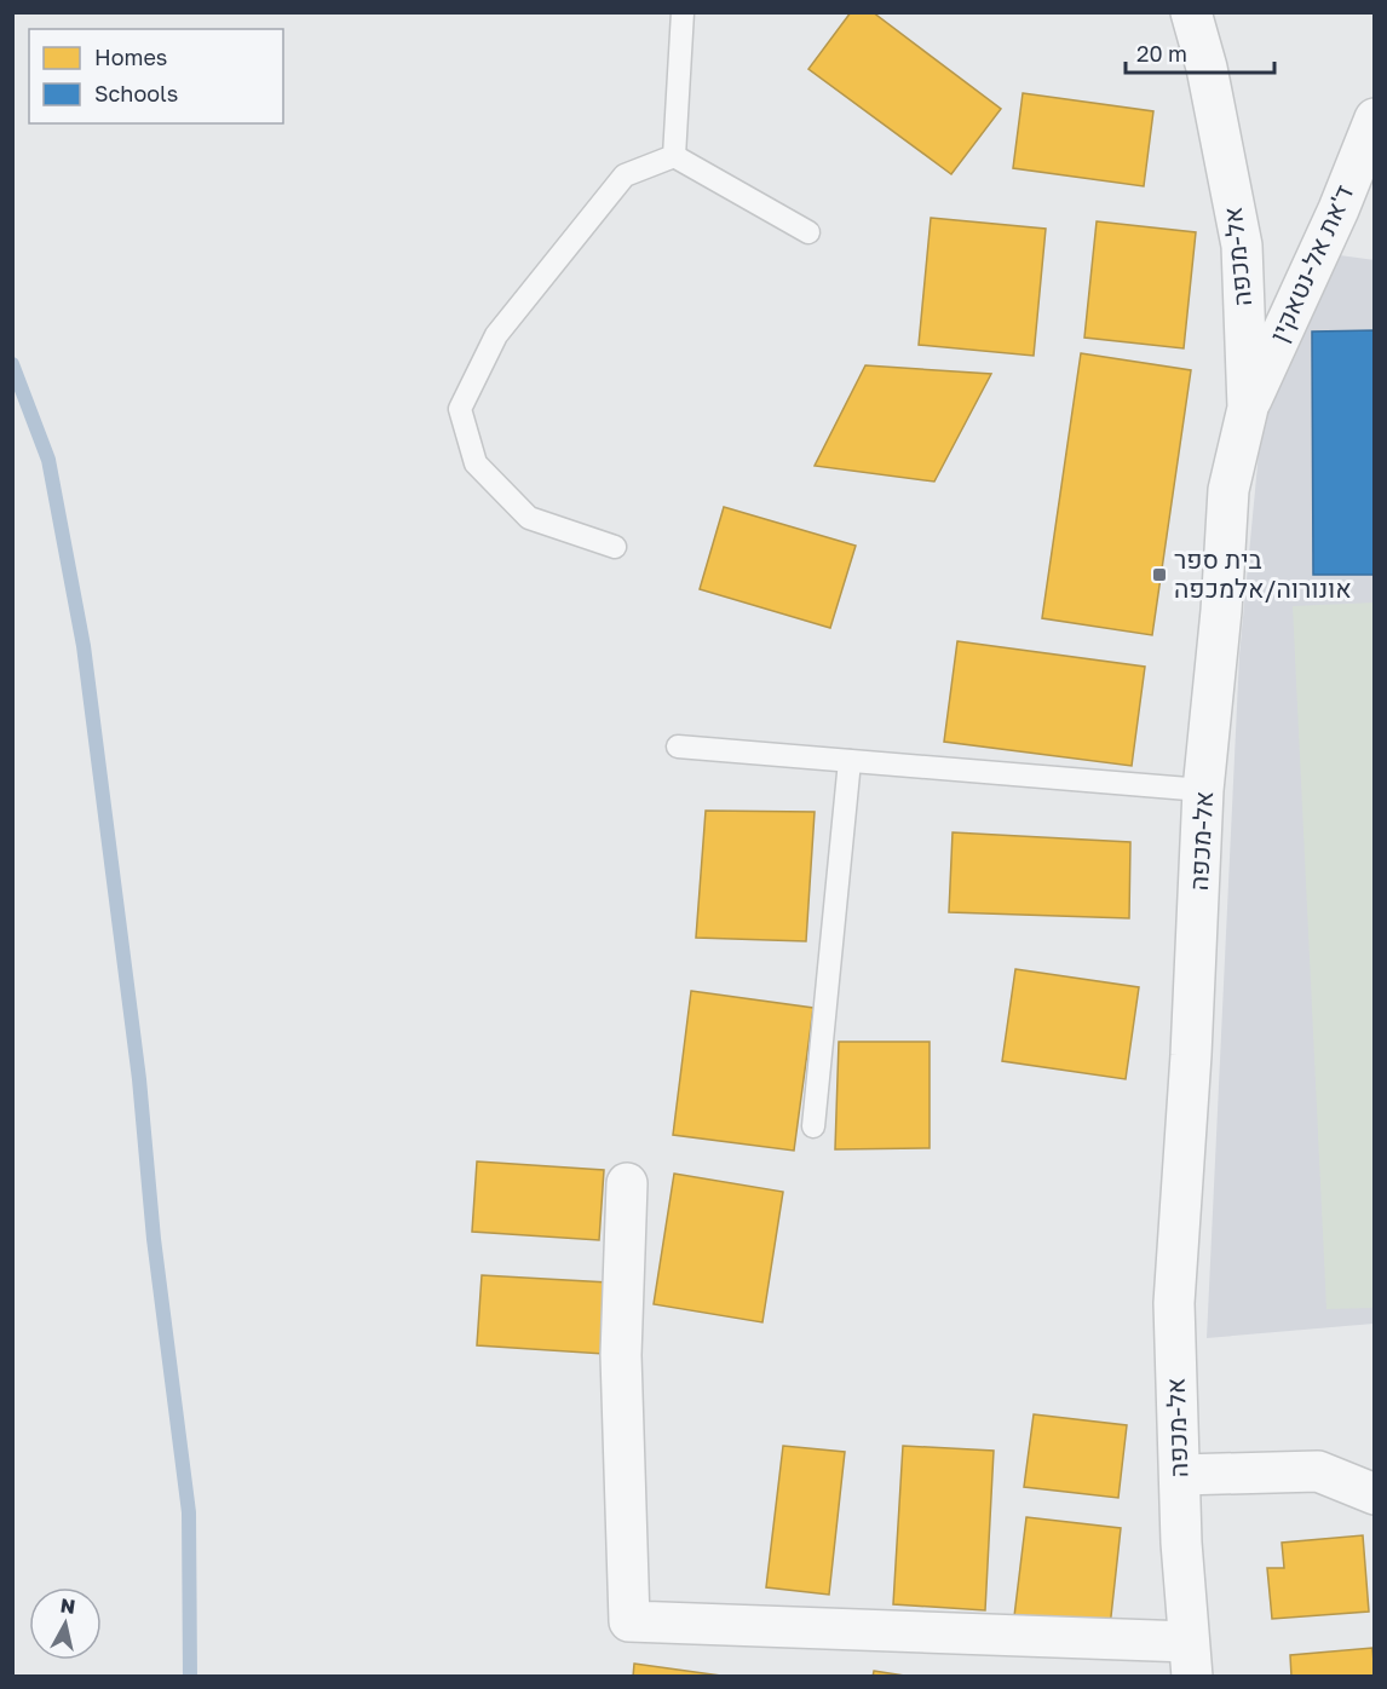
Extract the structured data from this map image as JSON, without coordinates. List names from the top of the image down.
{
  "streets": {
    "street": ["אל-מכפה", "ד'את אל-נטאקין"]
  },
  "crossings": [
    ["אל-מכפה", "ד'את אל-נטאקין"]
  ],
  "places": {
    "transit": ["בית ספר אונורוה/אלמכפה"]
  },
  "legend": ["Homes", "Schools"],
  "scale_bar": "20 m",
  "north": "top"
}
